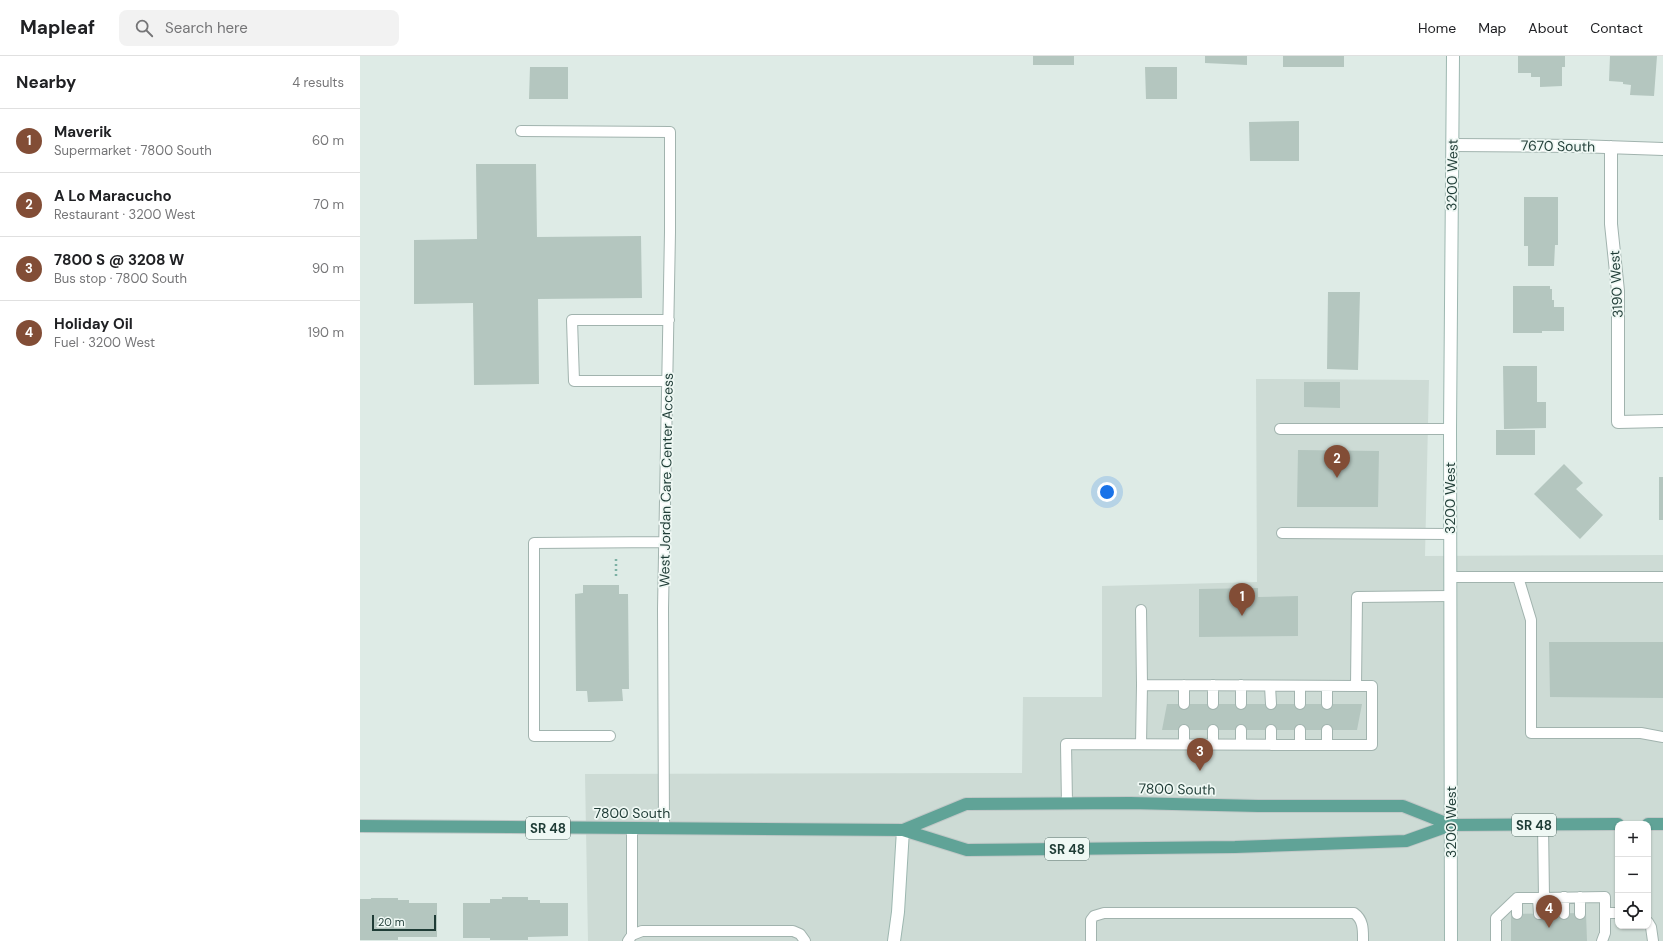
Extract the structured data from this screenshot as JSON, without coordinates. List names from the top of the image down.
{
  "streets": {
    "main road": ["7800 South", "SR 48"],
    "street": ["7670 South", "3200 West", "3190 West"],
    "lane": ["West Jordan Care Center Access"]
  },
  "crossings": [
    ["7670 South", "3200 West"],
    ["7670 South", "3190 West"],
    ["3200 West", "7800 South"],
    ["West Jordan Care Center Access", "7800 South"]
  ],
  "scale_bar": "20 m",
  "page": {
    "header": "Mapleaf",
    "search": "Search here",
    "nav": [
      "Home",
      "Map",
      "About",
      "Contact"
    ],
    "heading": ["Nearby", "4 results"],
    "list": [
      {
        "mark": "1",
        "name": "Maverik",
        "note": "Supermarket · 7800 South",
        "value": "60 m"
      },
      {
        "mark": "2",
        "name": "A Lo Maracucho",
        "note": "Restaurant · 3200 West",
        "value": "70 m"
      },
      {
        "mark": "3",
        "name": "7800 S @ 3208 W",
        "note": "Bus stop · 7800 South",
        "value": "90 m"
      },
      {
        "mark": "4",
        "name": "Holiday Oil",
        "note": "Fuel · 3200 West",
        "value": "190 m"
      }
    ],
    "pins": [
      "2",
      "1",
      "3",
      "4"
    ],
    "map_buttons": ["+", "−"],
    "scale": "20 m"
  }
}
